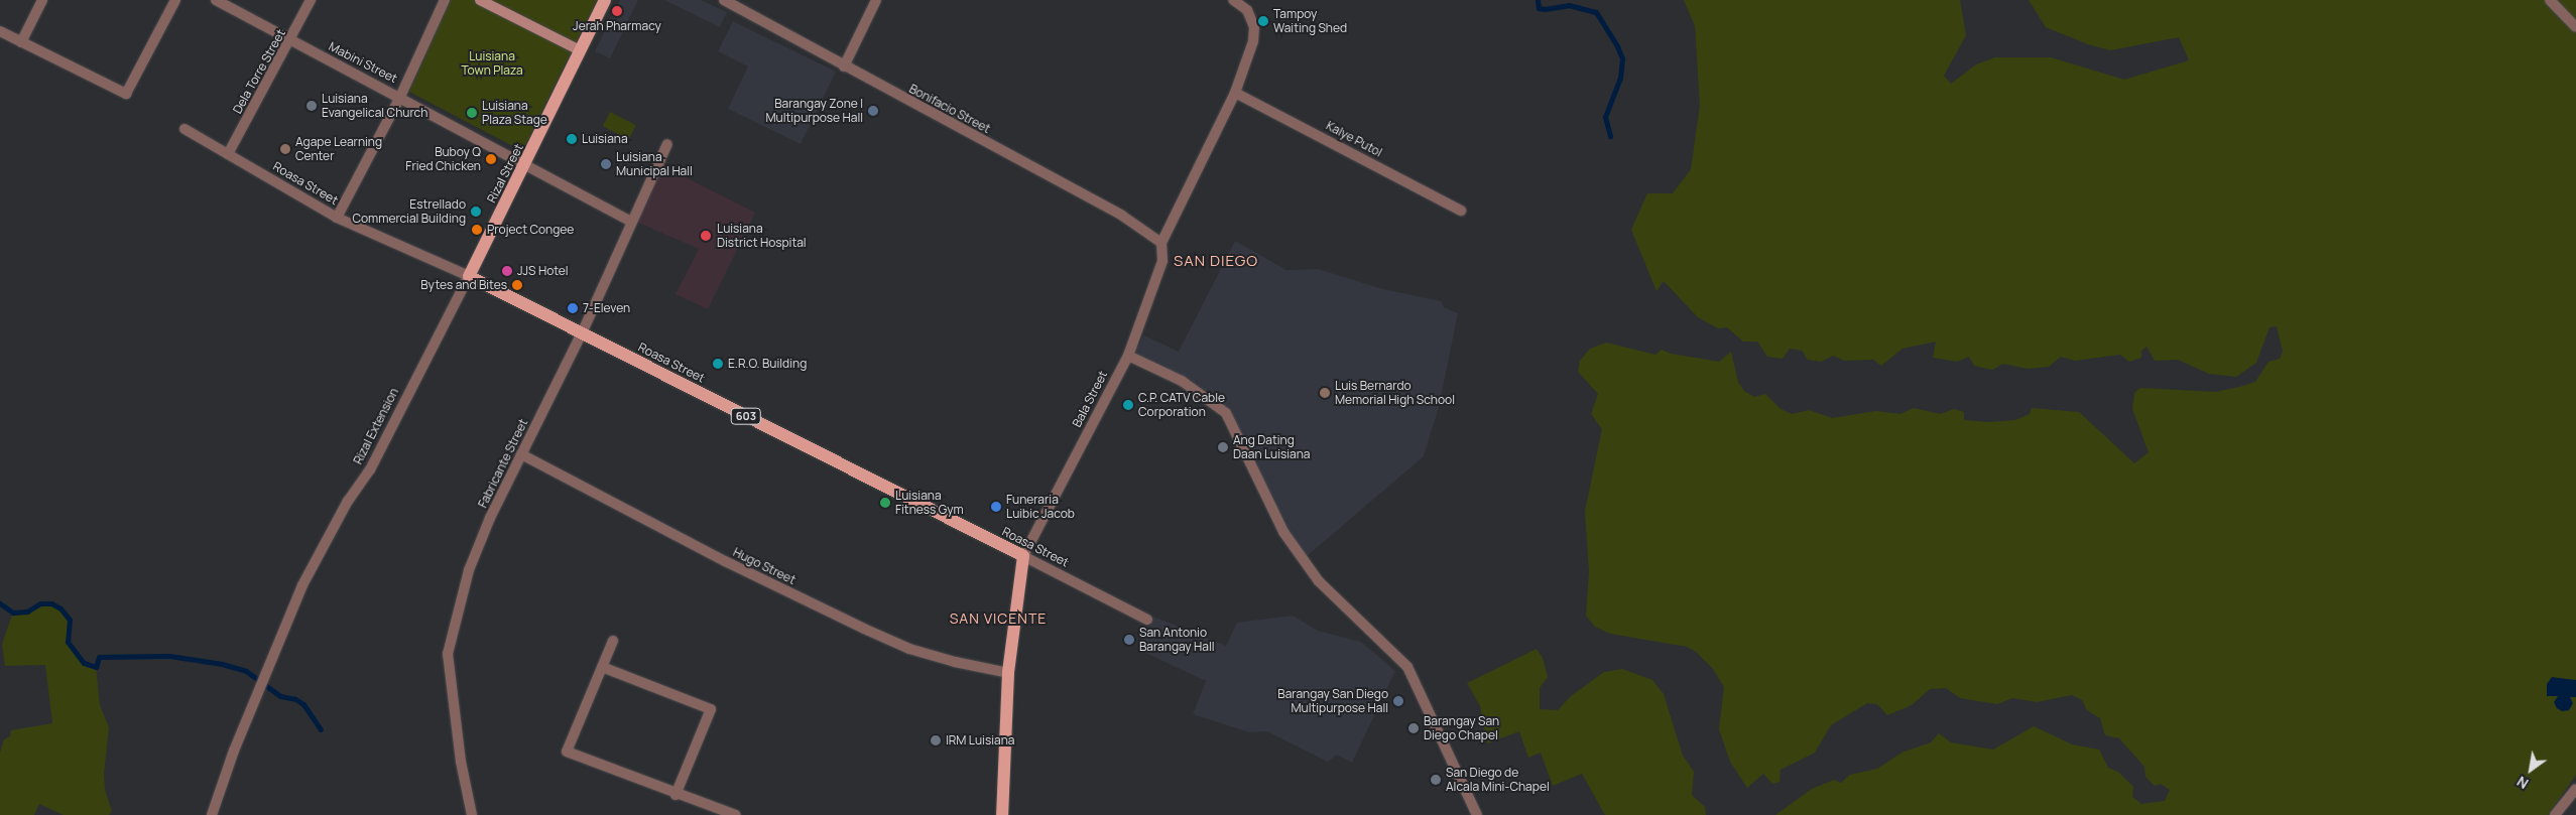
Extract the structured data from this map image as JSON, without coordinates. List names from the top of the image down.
{
  "streets": {
    "main road": [
      "Rizal Street",
      "Roasa Street",
      "Bala Street",
      "603"
    ],
    "street": [
      "Mabini Street",
      "Dela Torre Street",
      "Bonifacio Street",
      "Kalye Putol",
      "Rizal Extension",
      "Fabricante Street",
      "Hugo Street"
    ]
  },
  "crossings": [
    ["Mabini Street", "Dela Torre Street"],
    ["Mabini Street", "Rizal Street"],
    ["Mabini Street", "Fabricante Street"],
    ["Dela Torre Street", "Roasa Street"],
    ["Bonifacio Street", "Bala Street"],
    ["Kalye Putol", "Bala Street"],
    ["Rizal Street", "Roasa Street"],
    ["Rizal Street", "Rizal Extension"],
    ["Roasa Street", "Bala Street"],
    ["Roasa Street", "Rizal Extension"],
    ["Roasa Street", "Fabricante Street"],
    ["Bala Street", "Hugo Street"],
    ["Fabricante Street", "Hugo Street"]
  ],
  "districts": ["SAN DIEGO", "SAN VICENTE"],
  "parks": ["Luisiana Town Plaza"],
  "places": [
    "Jerah Pharmacy",
    "Tampoy Waiting Shed",
    "Luisiana Evangelical Church",
    "Barangay Zone I Multipurpose Hall",
    "Luisiana Plaza Stage",
    "Luisiana",
    "Agape Learning Center",
    "Buboy Q Fried Chicken",
    "Luisiana Municipal Hall",
    "Estrellado Commercial Building",
    "Project Congee",
    "Luisiana District Hospital",
    "JJS Hotel",
    "Bytes and Bites",
    "7-Eleven",
    "E.R.O. Building",
    "Luis Bernardo Memorial High School",
    "C.P. CATV Cable Corporation",
    "Ang Dating Daan Luisiana",
    "Luisiana Fitness Gym",
    "Funeraria Luibic Jacob",
    "San Antonio Barangay Hall",
    "Barangay San Diego Multipurpose Hall",
    "Barangay San Diego Chapel",
    "IRM Luisiana",
    "San Diego de Alcala Mini-Chapel"
  ],
  "north": "bottom left"
}
